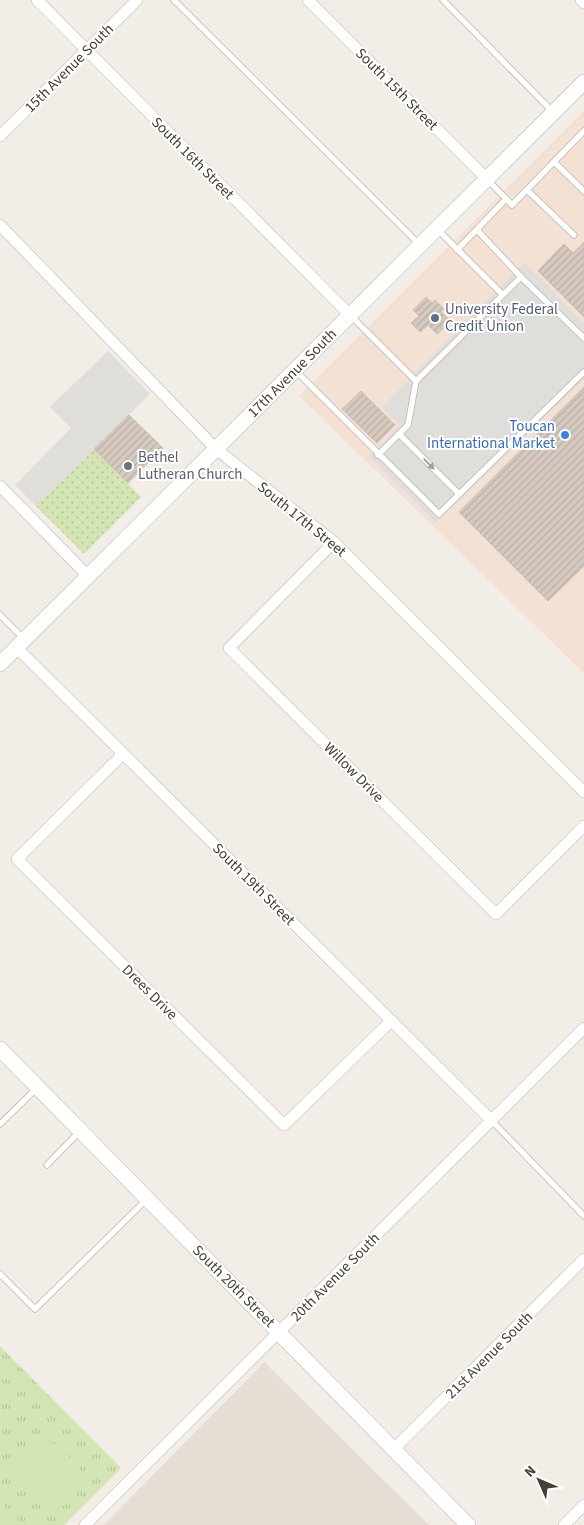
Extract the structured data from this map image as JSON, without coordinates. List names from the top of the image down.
{
  "streets": {
    "street": [
      "15th Avenue South",
      "South 15th Street",
      "South 16th Street",
      "17th Avenue South",
      "South 17th Street",
      "Willow Drive",
      "South 19th Street",
      "Drees Drive",
      "20th Avenue South",
      "South 20th Street",
      "21st Avenue South"
    ]
  },
  "crossings": [
    ["15th Avenue South", "South 16th Street"],
    ["South 15th Street", "17th Avenue South"],
    ["South 16th Street", "17th Avenue South"],
    ["17th Avenue South", "South 17th Street"],
    ["17th Avenue South", "South 19th Street"],
    ["South 17th Street", "Willow Drive"],
    ["South 19th Street", "Drees Drive"],
    ["South 19th Street", "20th Avenue South"],
    ["20th Avenue South", "South 20th Street"],
    ["South 20th Street", "21st Avenue South"]
  ],
  "places": ["University Federal Credit Union", "Toucan International Market", "Bethel Lutheran Church"],
  "north": "top left"
}
